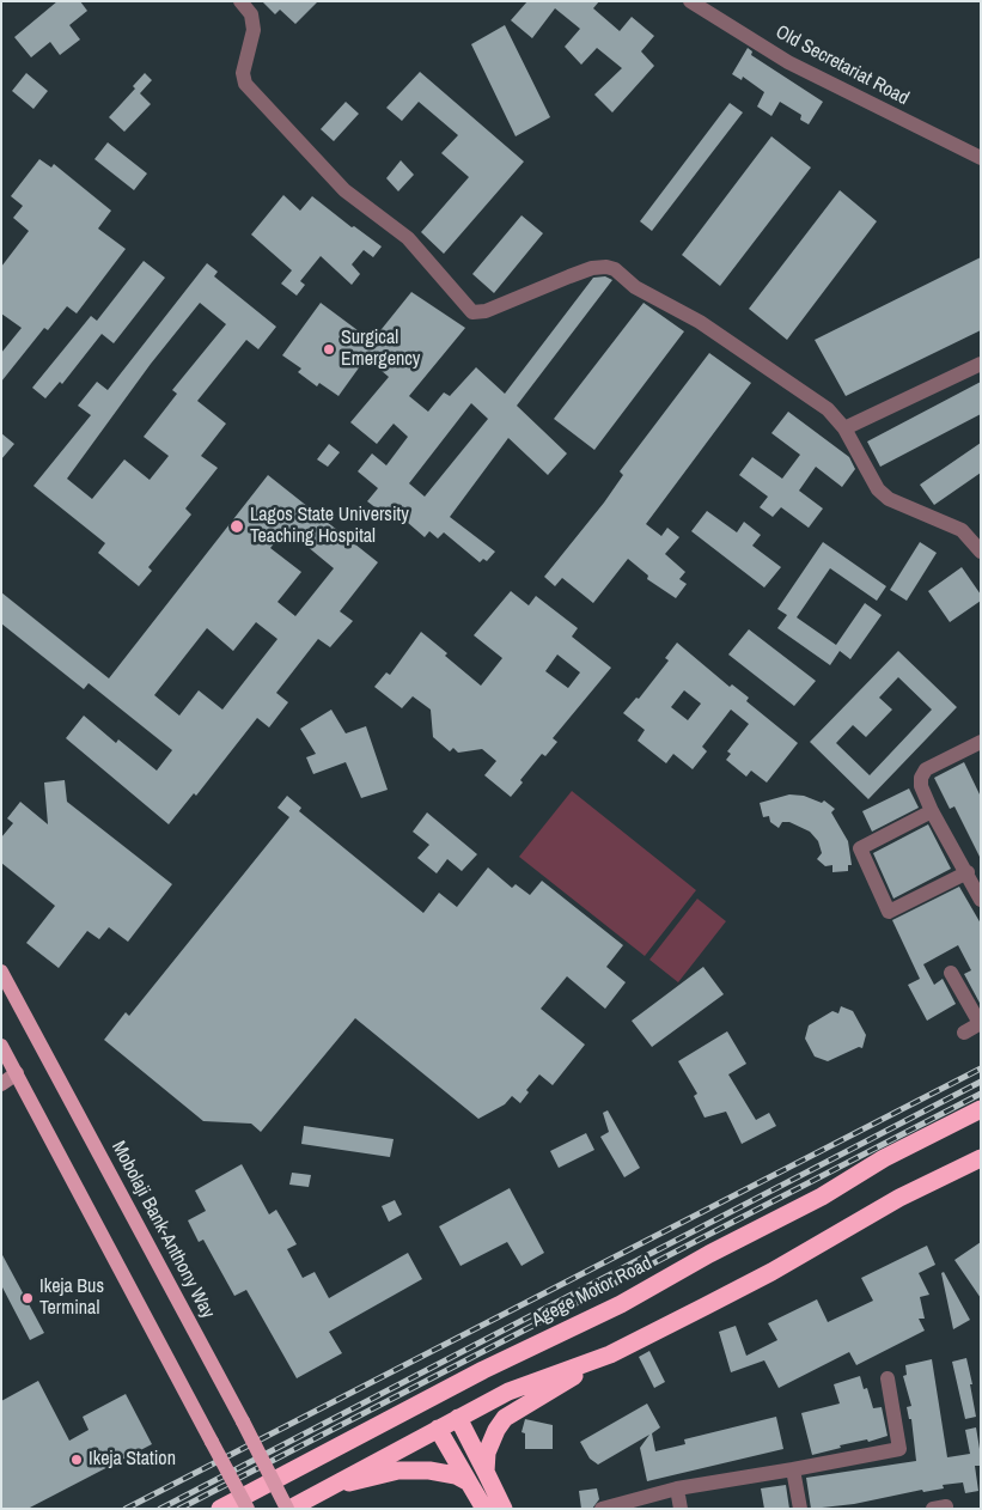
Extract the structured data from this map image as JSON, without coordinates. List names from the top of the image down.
{
  "streets": {
    "highway": ["Agege Motor Road"],
    "main road": ["Mobolaji Bank-Anthony Way"],
    "street": ["Old Secretariat Road"]
  },
  "places": [
    "Surgical Emergency",
    "Lagos State University Teaching Hospital",
    "Ikeja Bus Terminal",
    "Ikeja Station"
  ]
}
